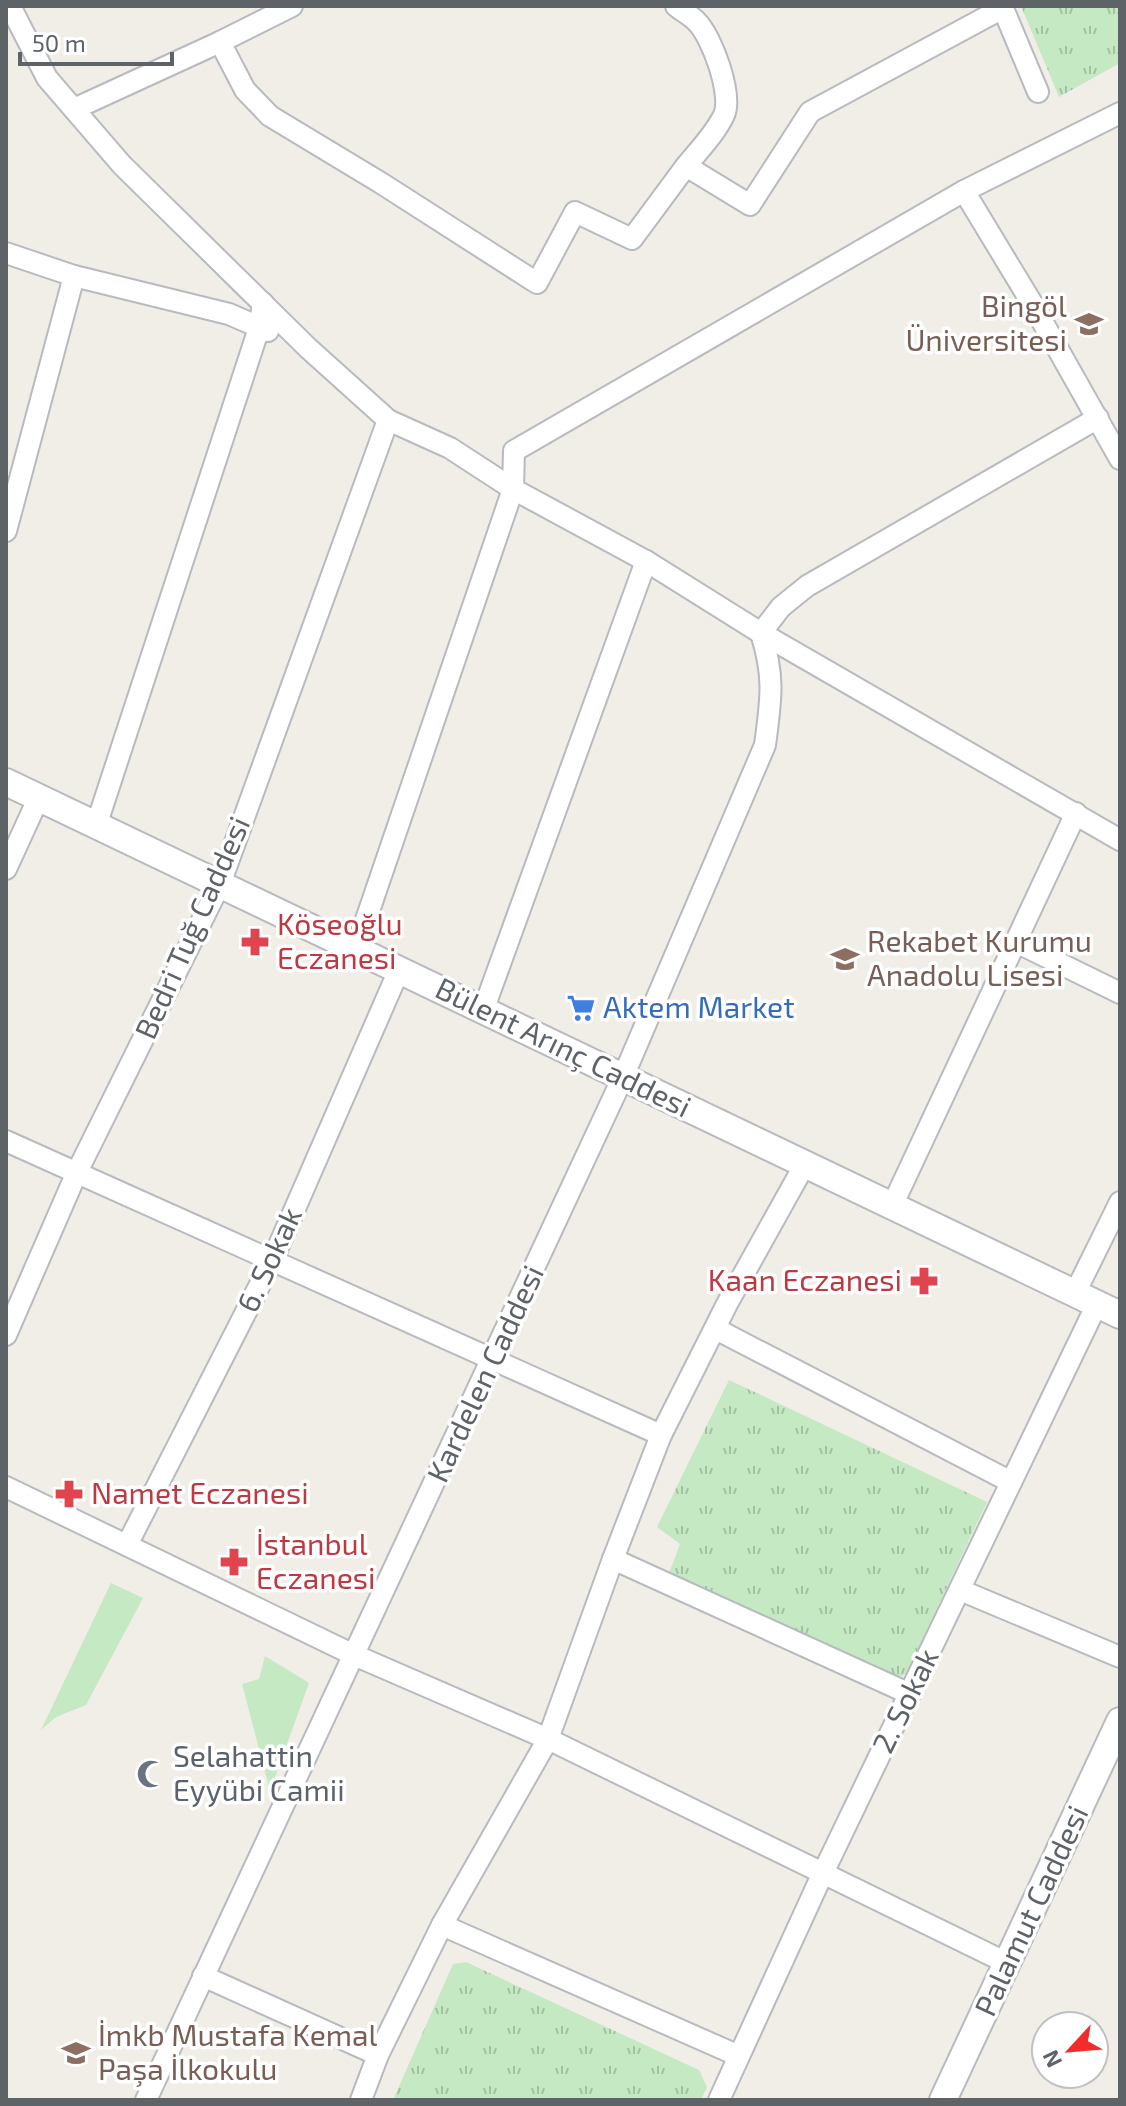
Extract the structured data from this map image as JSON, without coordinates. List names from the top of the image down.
{
  "streets": {
    "street": [
      "Bedri Tuğ Caddesi",
      "Bülent Arınç Caddesi",
      "6. Sokak",
      "Kardelen Caddesi",
      "2. Sokak",
      "Palamut Caddesi"
    ]
  },
  "crossings": [
    ["Bedri Tuğ Caddesi", "Bülent Arınç Caddesi"],
    ["Bülent Arınç Caddesi", "6. Sokak"],
    ["Bülent Arınç Caddesi", "Kardelen Caddesi"],
    ["Bülent Arınç Caddesi", "2. Sokak"]
  ],
  "places": {
    "school or university": ["Bingöl Üniversitesi", "Rekabet Kurumu Anadolu Lisesi", "İmkb Mustafa Kemal Paşa İlkokulu"],
    "pharmacy": [
      "Köseoğlu Eczanesi",
      "Kaan Eczanesi",
      "Namet Eczanesi",
      "İstanbul Eczanesi"
    ],
    "supermarket": ["Aktem Market"],
    "mosque": ["Selahattin Eyyübi Camii"]
  },
  "scale_bar": "50 m",
  "north": "bottom left"
}
